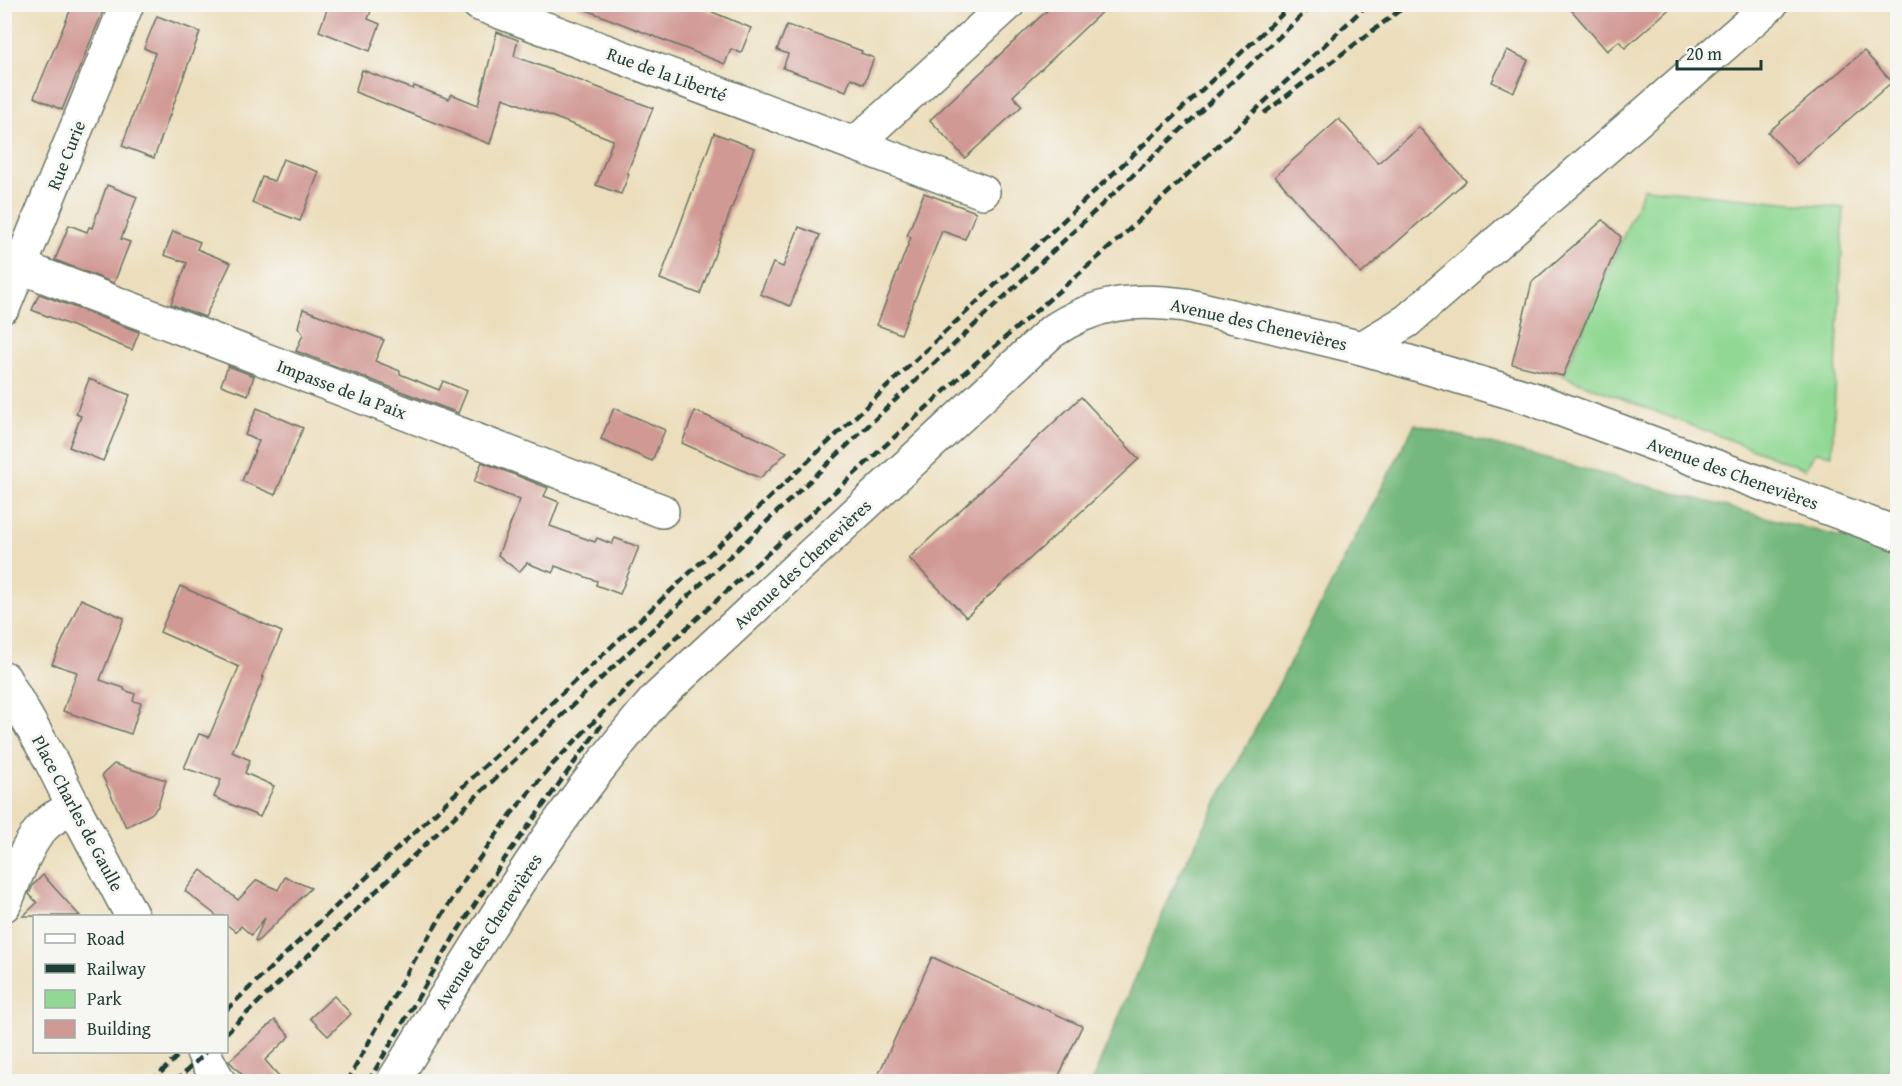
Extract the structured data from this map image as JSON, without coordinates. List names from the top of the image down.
{
  "streets": {
    "street": [
      "Rue de la Liberté",
      "Rue Curie",
      "Avenue des Chenevières",
      "Impasse de la Paix",
      "Place Charles de Gaulle"
    ]
  },
  "crossings": [
    ["Rue Curie", "Impasse de la Paix"]
  ],
  "legend": [
    "Road",
    "Railway",
    "Park",
    "Building"
  ],
  "scale_bar": "20 m"
}
